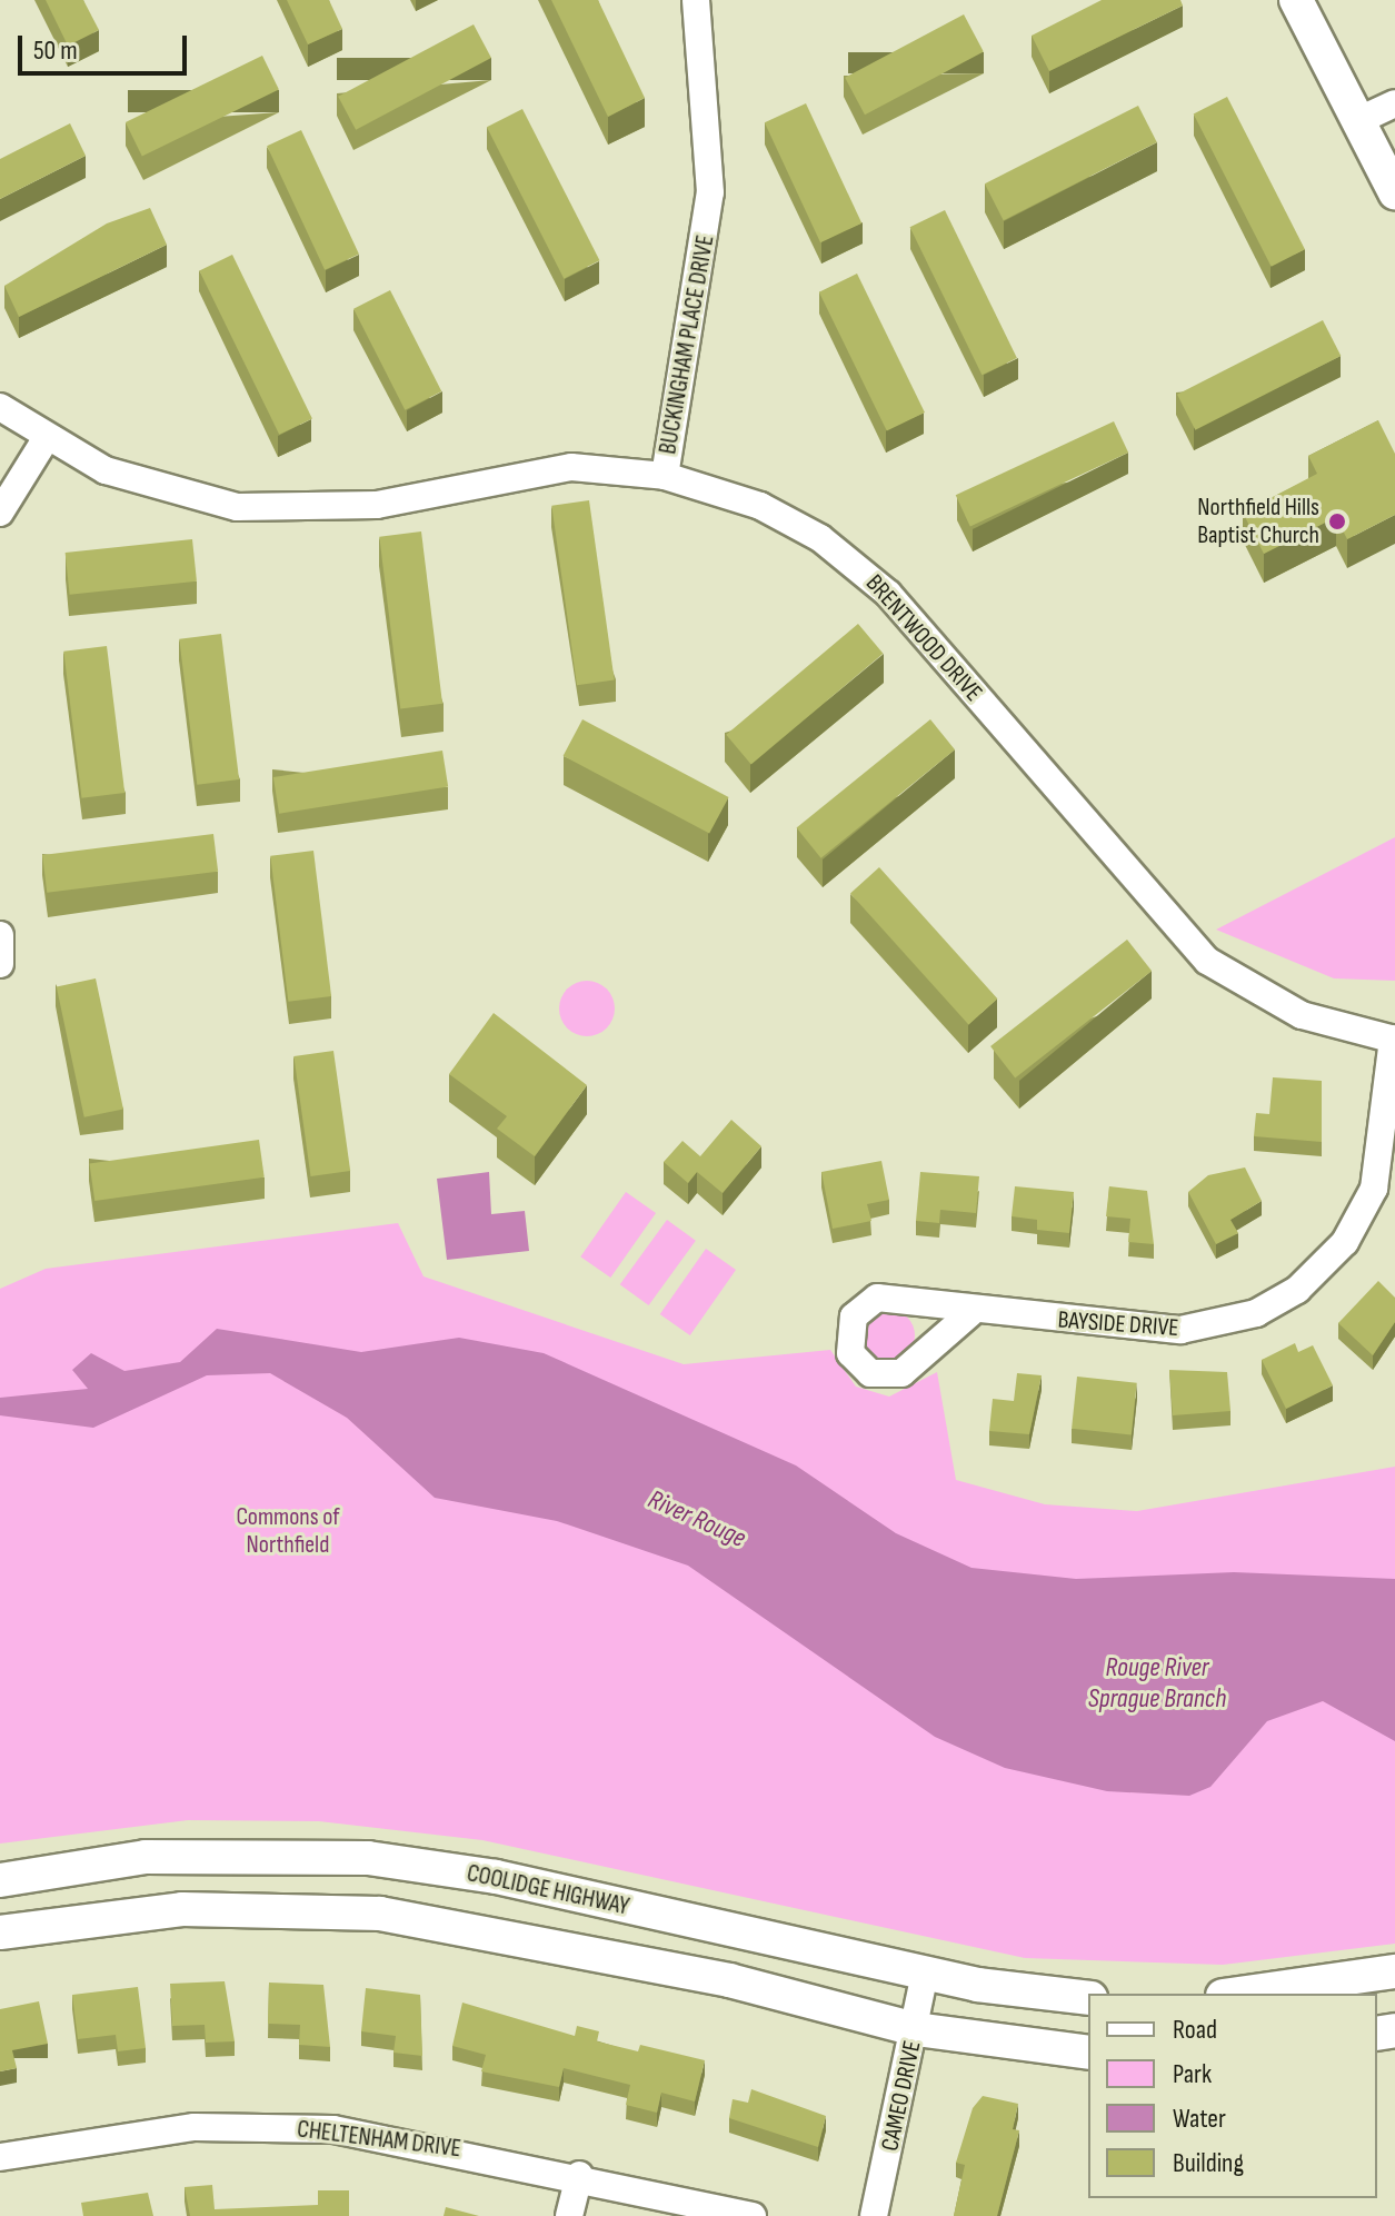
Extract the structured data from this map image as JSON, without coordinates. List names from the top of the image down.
{
  "streets": {
    "main road": ["COOLIDGE HIGHWAY"],
    "street": [
      "BUCKINGHAM PLACE DRIVE",
      "BRENTWOOD DRIVE",
      "BAYSIDE DRIVE",
      "CAMEO DRIVE",
      "CHELTENHAM DRIVE"
    ]
  },
  "crossings": [
    ["BUCKINGHAM PLACE DRIVE", "BRENTWOOD DRIVE"],
    ["BRENTWOOD DRIVE", "BAYSIDE DRIVE"],
    ["COOLIDGE HIGHWAY", "CAMEO DRIVE"]
  ],
  "water": ["River Rouge", "Rouge River Sprague Branch"],
  "parks": ["Commons of Northfield"],
  "places": ["Northfield Hills Baptist Church"],
  "legend": [
    "Road",
    "Park",
    "Water",
    "Building"
  ],
  "scale_bar": "50 m"
}
